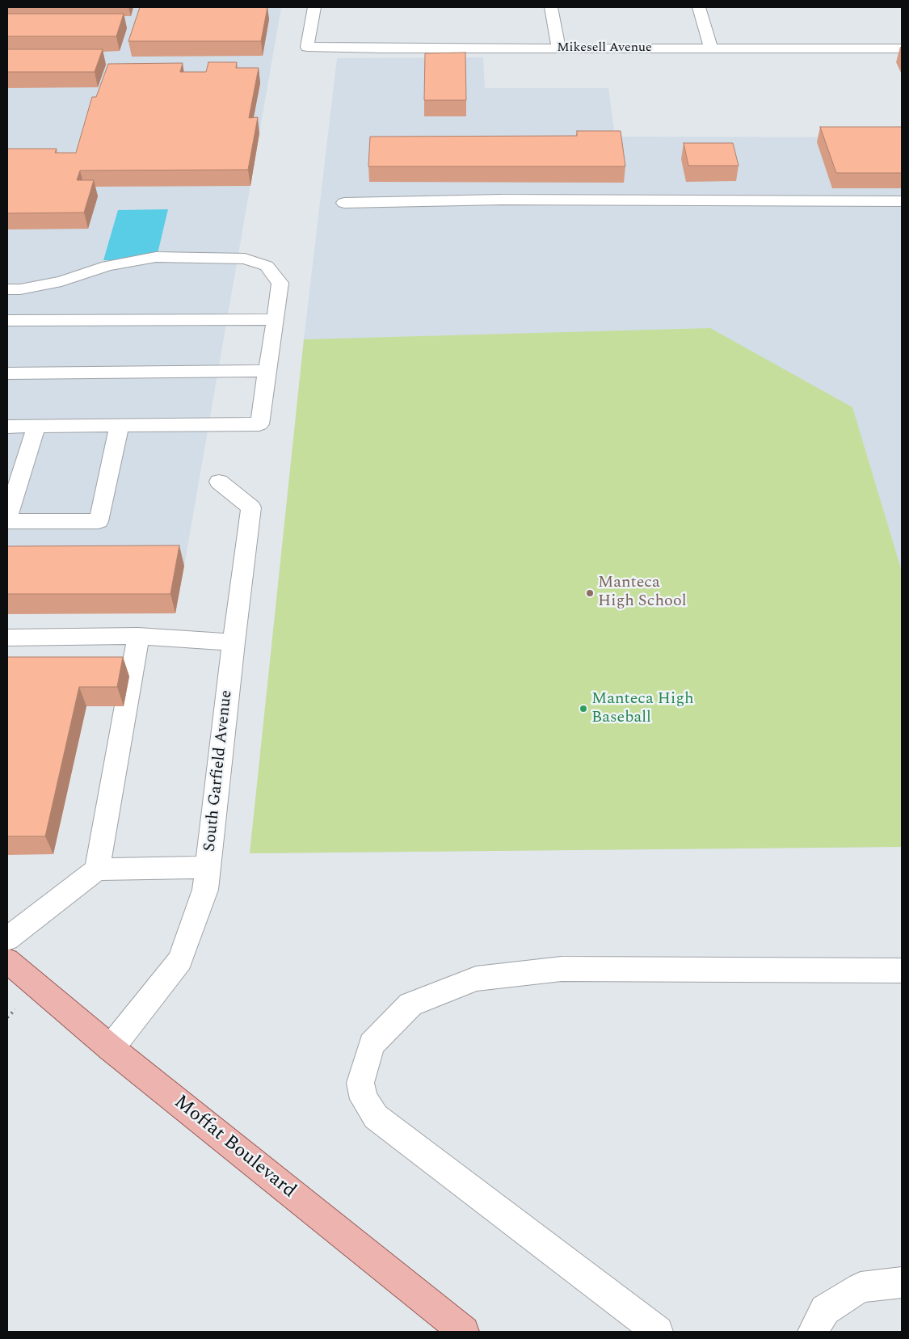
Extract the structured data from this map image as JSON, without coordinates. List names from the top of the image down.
{
  "streets": {
    "main road": ["Moffat Boulevard"],
    "street": ["Mikesell Avenue", "South Garfield Avenue"]
  },
  "crossings": [
    ["South Garfield Avenue", "Moffat Boulevard"]
  ],
  "places": ["Manteca High School", "Manteca High Baseball"]
}
